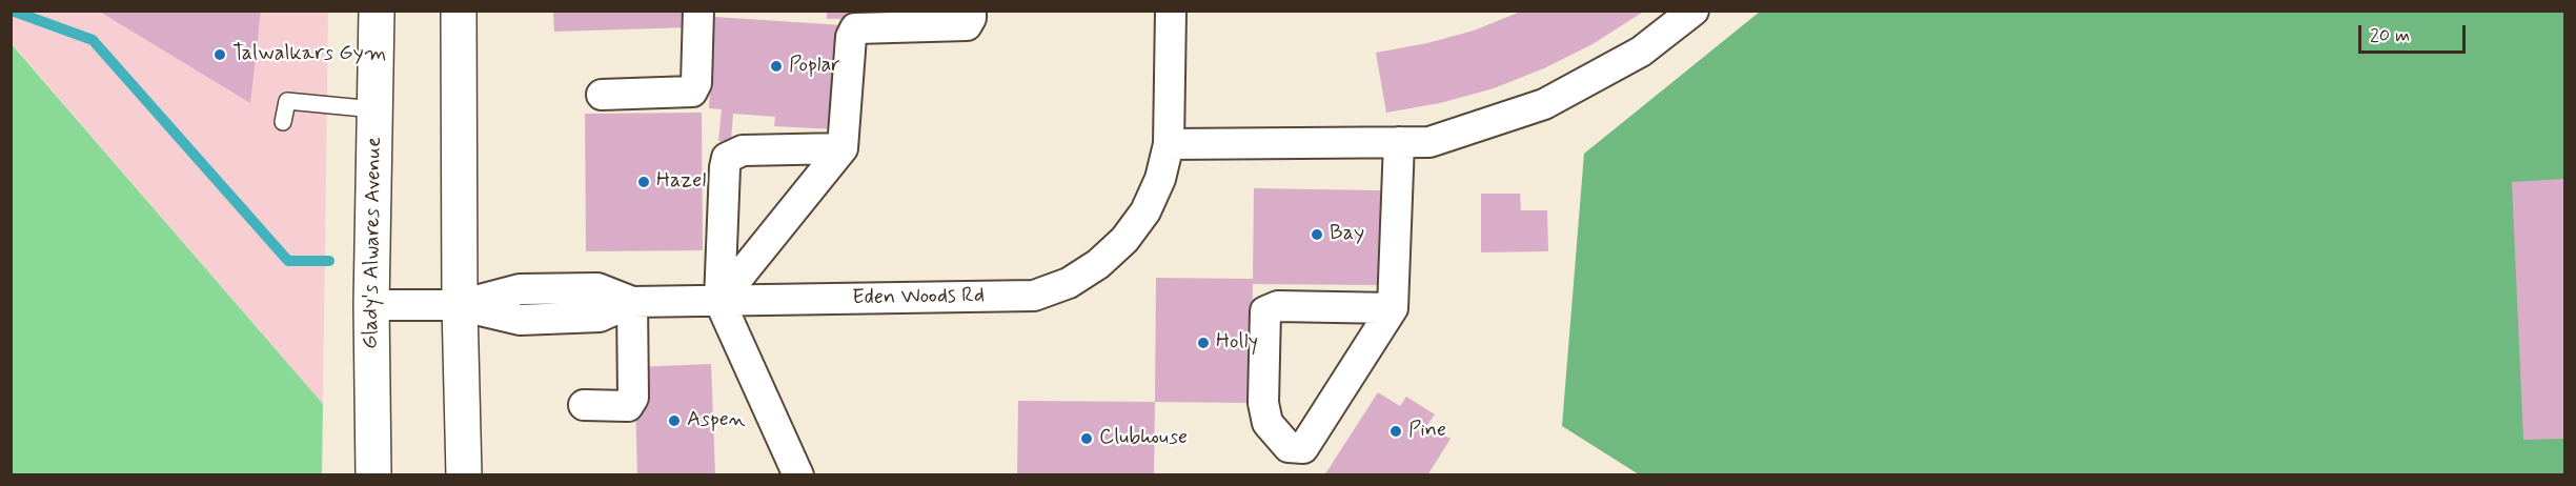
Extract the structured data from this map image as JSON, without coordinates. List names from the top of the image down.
{
  "streets": {
    "main road": ["Glady's Alwares Avenue"],
    "street": ["Eden Woods Rd"]
  },
  "crossings": [
    ["Glady's Alwares Avenue", "Eden Woods Rd"]
  ],
  "places": [
    "Talwalkars Gym",
    "Poplar",
    "Hazel",
    "Bay",
    "Holly",
    "Aspen",
    "Pine",
    "Clubhouse"
  ],
  "scale_bar": "20 m"
}
